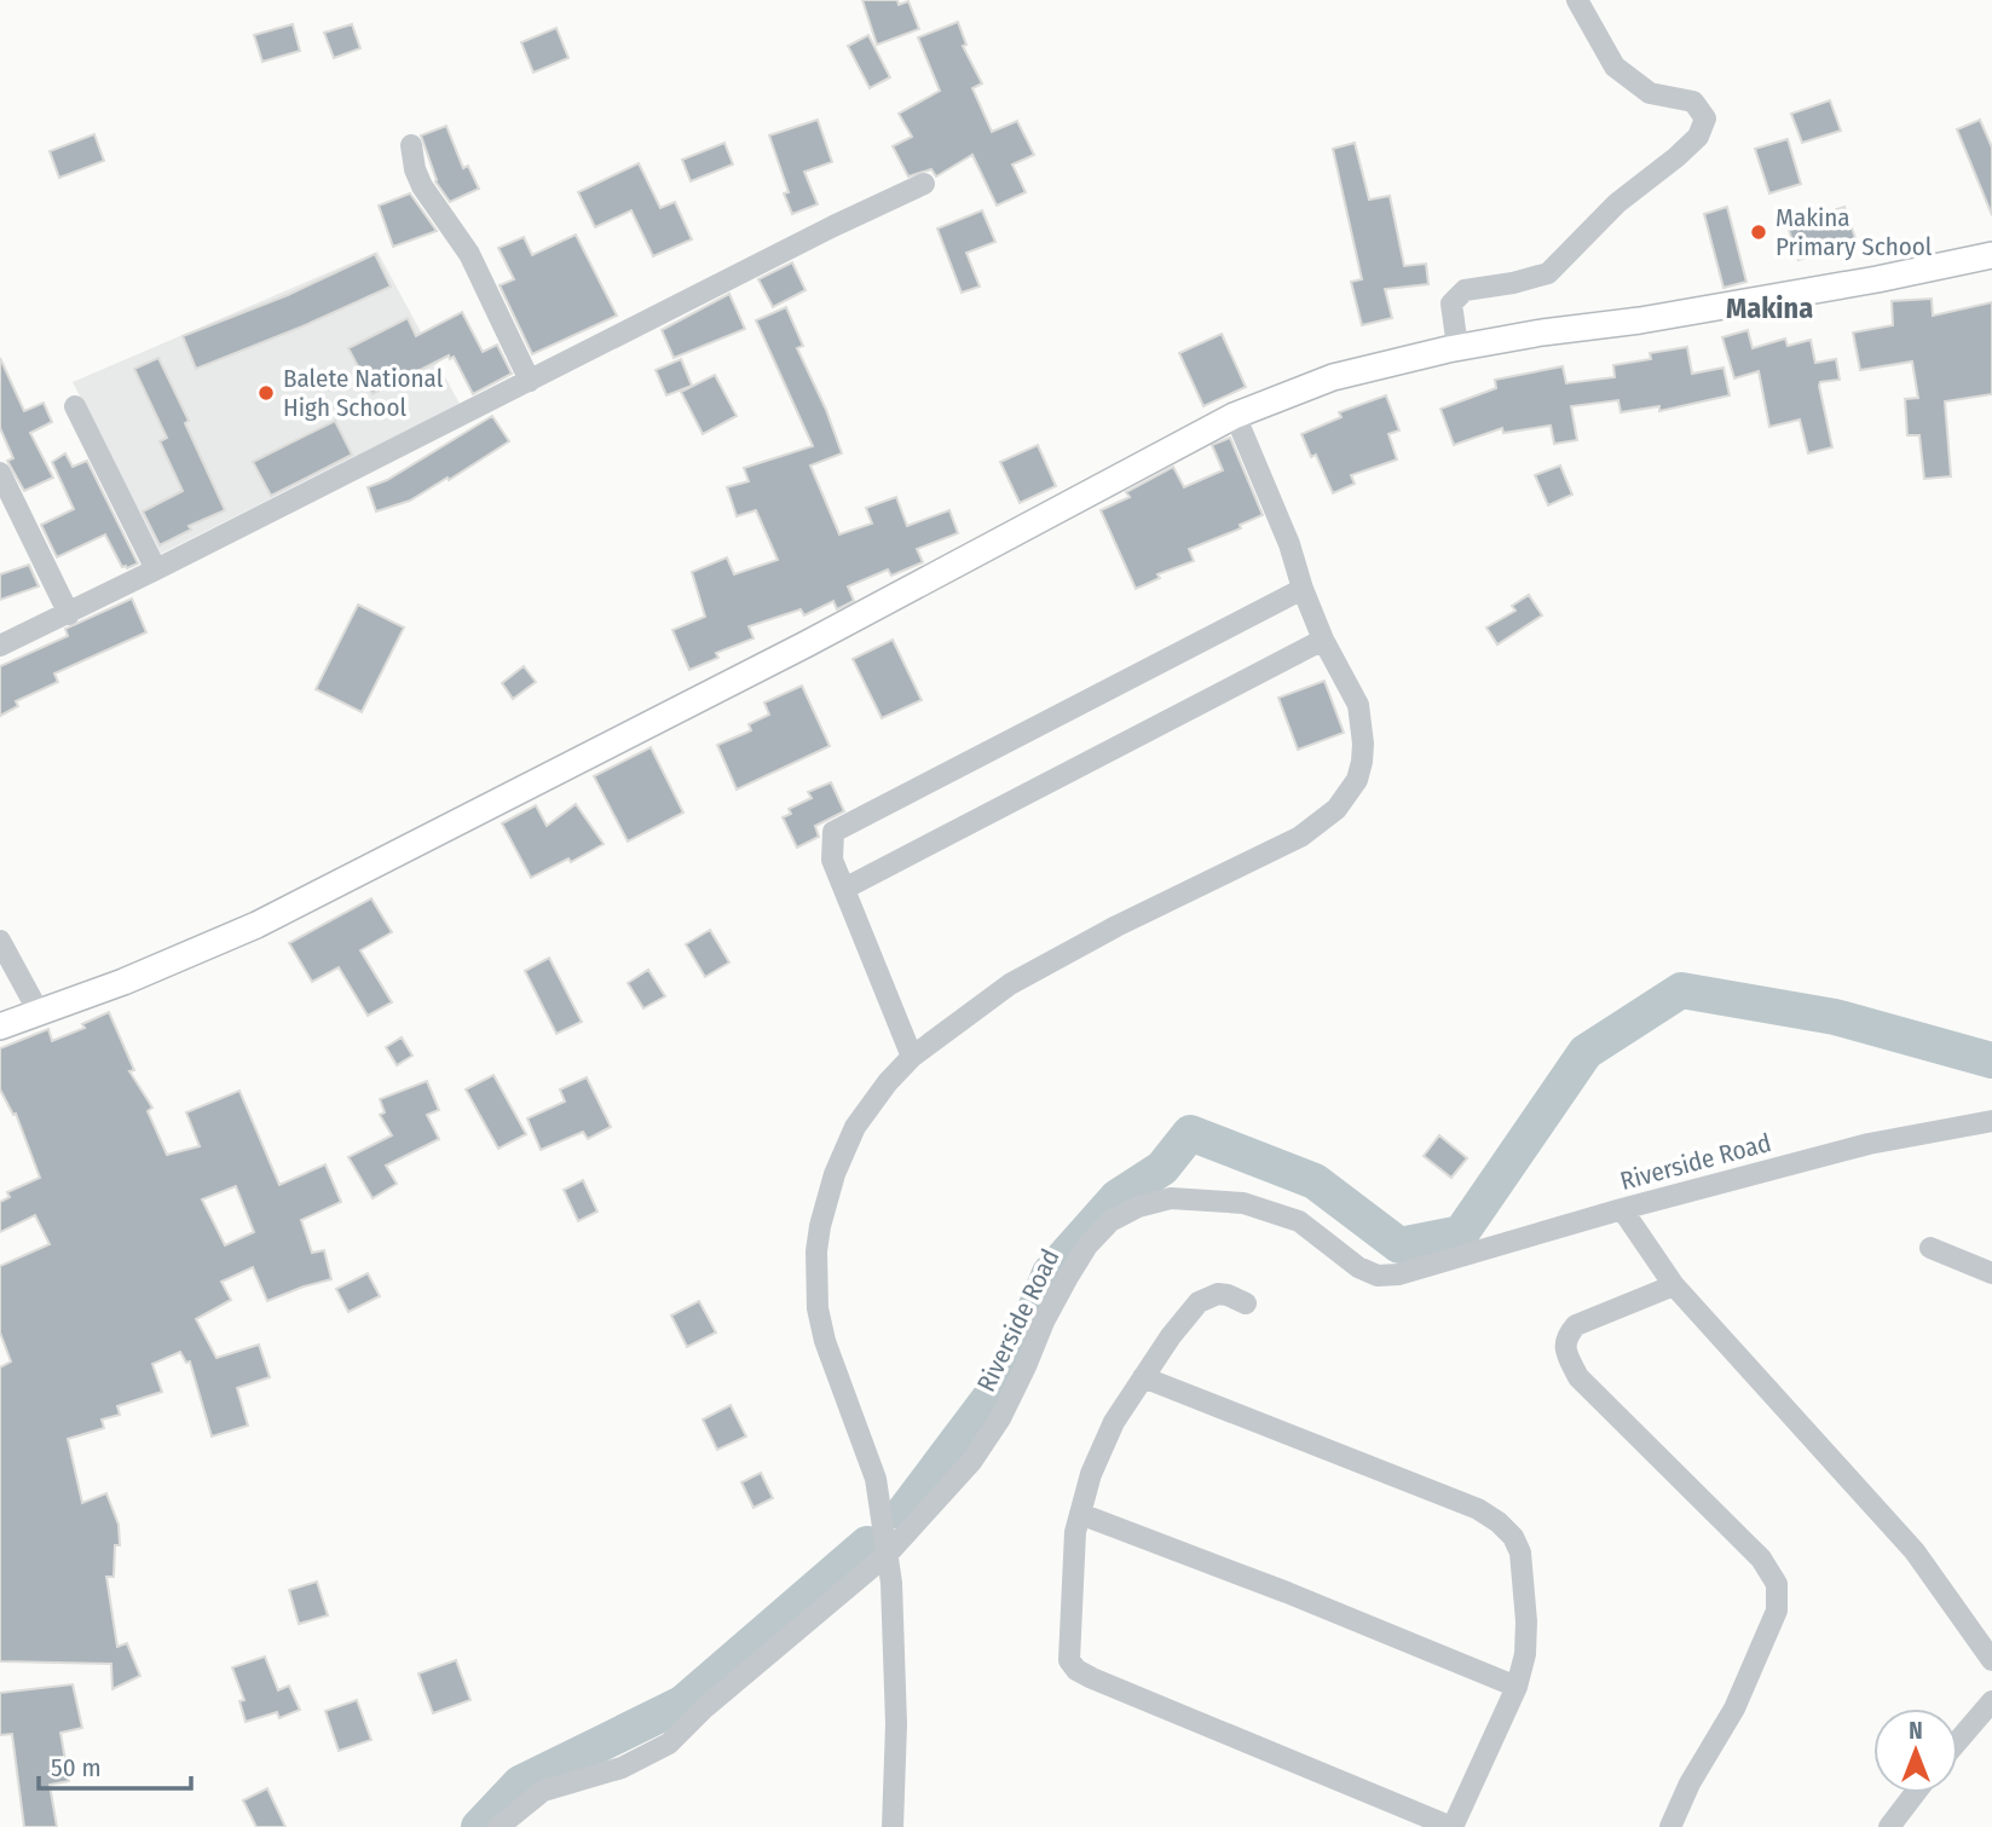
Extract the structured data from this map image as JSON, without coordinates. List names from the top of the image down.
{
  "streets": {
    "street": ["Riverside Road"]
  },
  "districts": ["Makina"],
  "places": ["Makina Primary School", "Balete National High School"],
  "scale_bar": "50 m",
  "north": "top"
}
